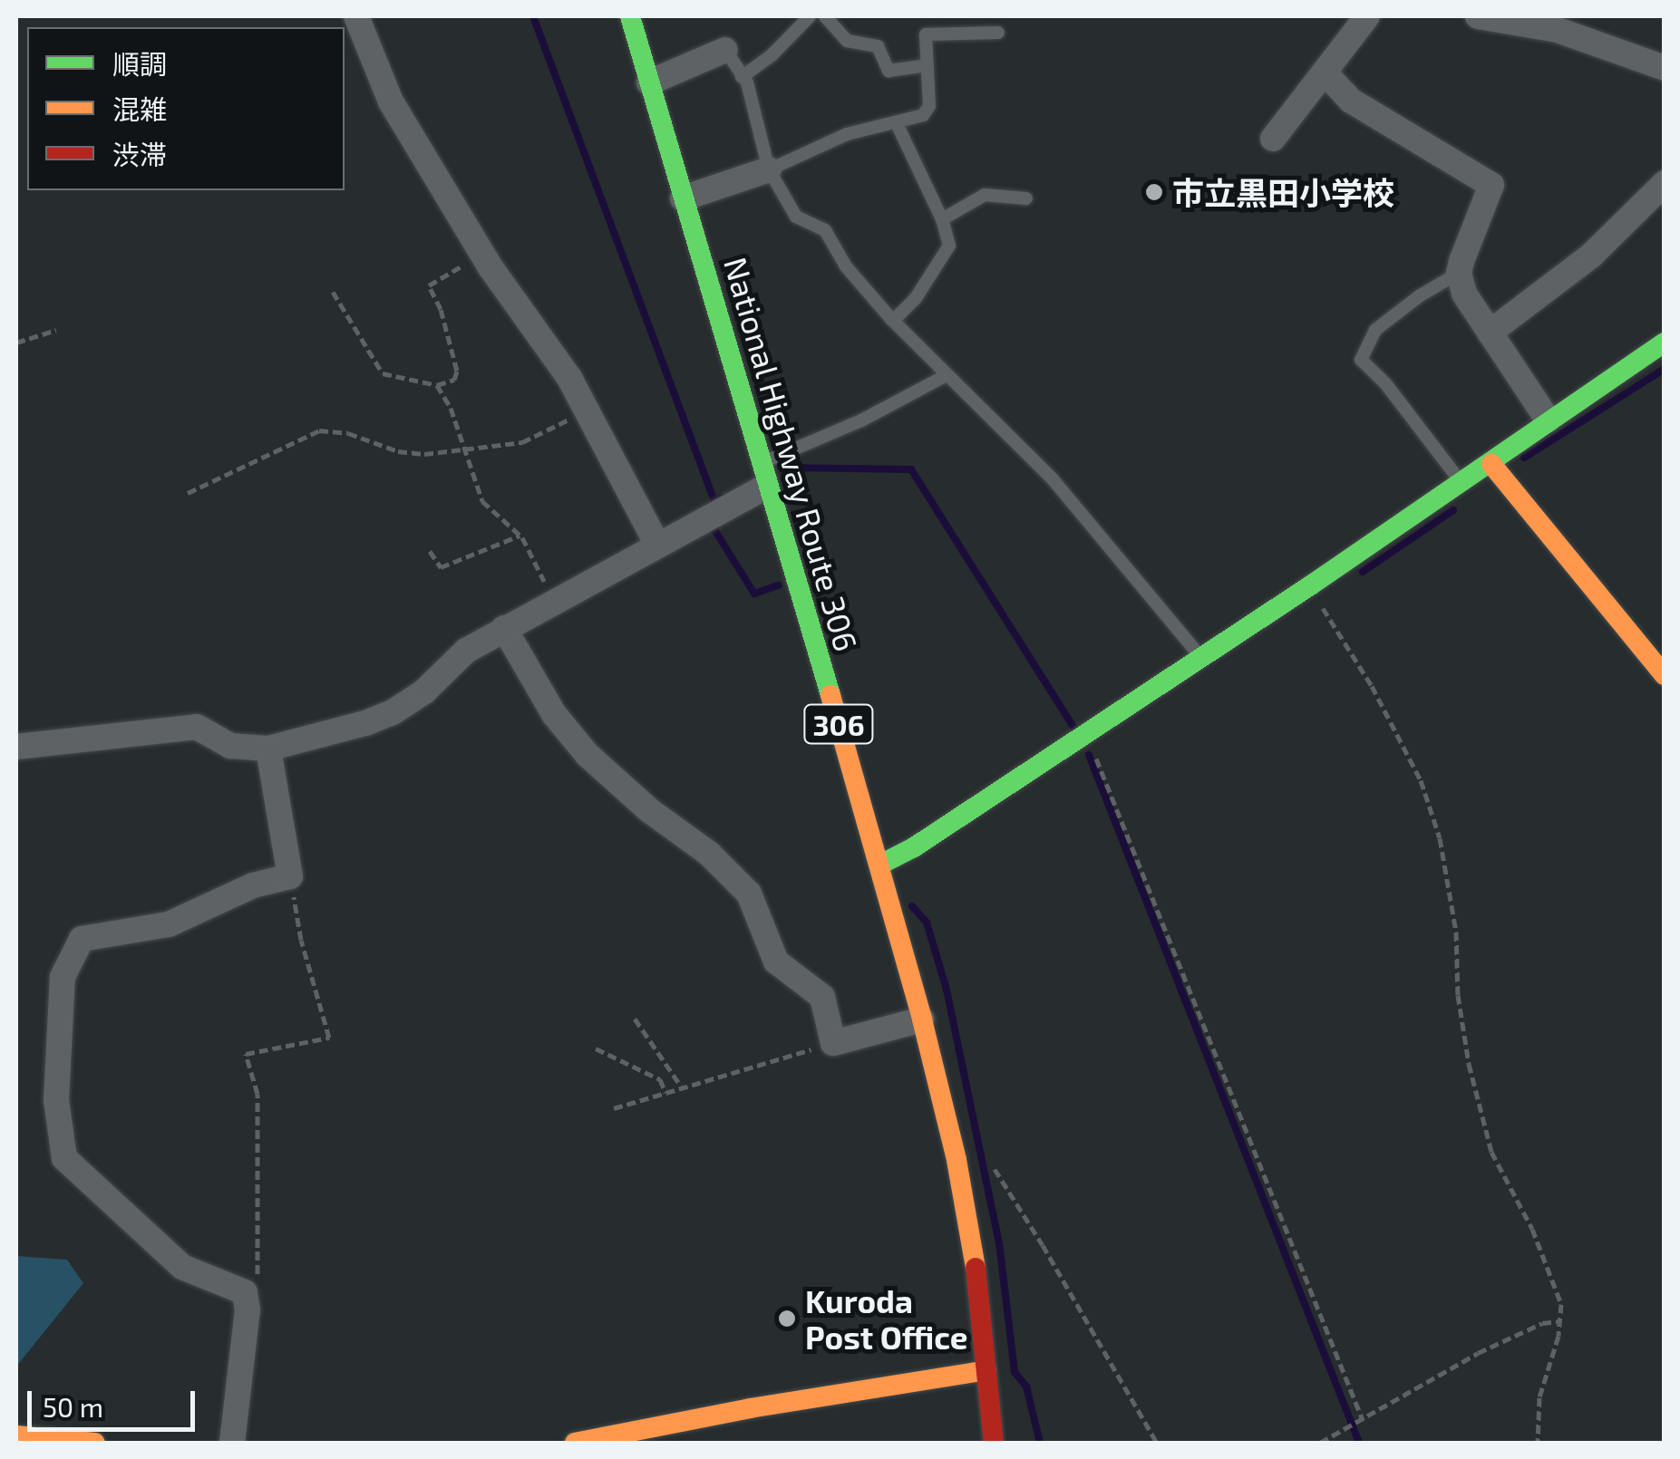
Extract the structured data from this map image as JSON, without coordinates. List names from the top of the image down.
{
  "streets": {
    "main road": ["National Highway Route 306", "306"]
  },
  "places": ["市立黒田小学校", "Kuroda Post Office"],
  "legend": ["順調", "混雑", "渋滞"],
  "scale_bar": "50 m"
}
